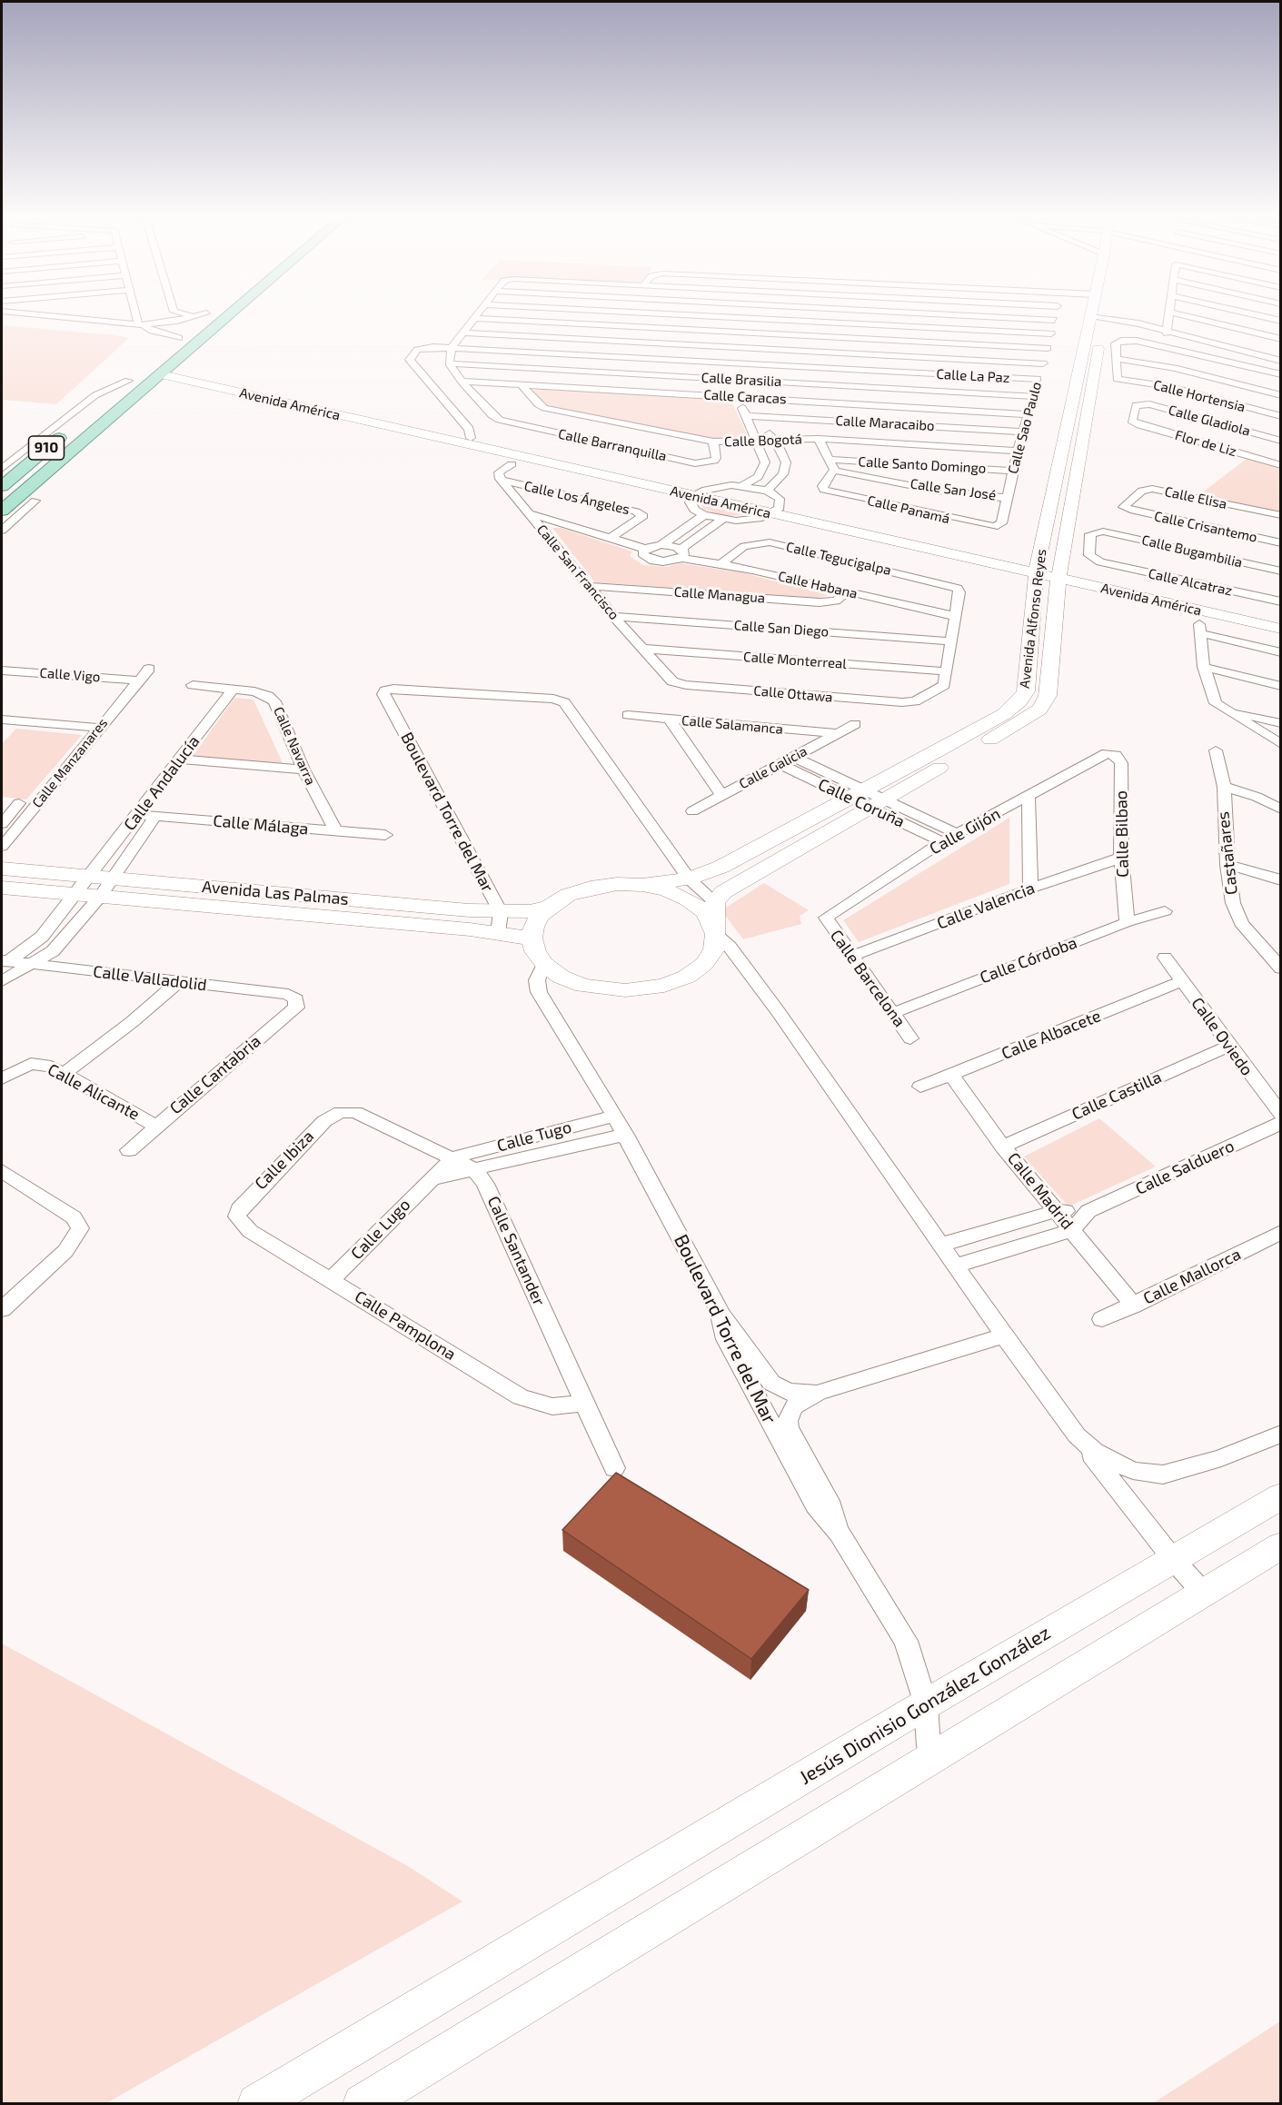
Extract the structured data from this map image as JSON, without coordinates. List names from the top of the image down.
{
  "streets": {
    "main road": ["910"],
    "street": [
      "Calle La Paz",
      "Calle Brasilia",
      "Calle Hortensia",
      "Calle Caracas",
      "Avenida América",
      "Calle Gladiola",
      "Calle Maracaibo",
      "Calle Sao Paulo",
      "Calle Bogotá",
      "Flor de Liz",
      "Calle Barranquilla",
      "Calle Santo Domingo",
      "Calle San José",
      "Calle Los Ángeles",
      "Calle Elisa",
      "Calle Panamá",
      "Calle Crisantemo",
      "Calle Bugambilia",
      "Calle Tegucigalpa",
      "Calle San Francisco",
      "Calle Alcatraz",
      "Calle Habana",
      "Calle Managua",
      "Avenida Alfonso Reyes",
      "Calle San Diego",
      "Calle Monterreal",
      "Calle Vigo",
      "Calle Ottawa",
      "Calle Salamanca",
      "Calle Navarra",
      "Calle Manzanares",
      "Calle Galicia",
      "Calle Andalucía",
      "Calle Coruña",
      "Boulevard Torre del Mar",
      "Calle Málaga",
      "Calle Gijón",
      "Calle Bilbao",
      "Castañares",
      "Avenida Las Palmas",
      "Calle Valencia",
      "Calle Córdoba",
      "Calle Valladolid",
      "Calle Barcelona",
      "Calle Albacete",
      "Calle Oviedo",
      "Calle Cantabria",
      "Calle Alicante",
      "Calle Castilla",
      "Calle Tugo",
      "Calle Ibiza",
      "Calle Salduero",
      "Calle Madrid",
      "Calle Lugo",
      "Calle Santander",
      "Calle Mallorca",
      "Calle Pamplona",
      "Jesús Dionisio González González"
    ]
  },
  "crossings": [
    ["Calle La Paz", "Avenida América"],
    ["Calle La Paz", "Calle Sao Paulo"],
    ["Calle Brasilia", "Calle Sao Paulo"],
    ["Calle Caracas", "Calle Sao Paulo"],
    ["Calle Caracas", "Calle Bogotá"],
    ["Calle Caracas", "Calle Barranquilla"],
    ["Avenida América", "Avenida Alfonso Reyes"],
    ["Calle Gladiola", "Flor de Liz"],
    ["Calle Maracaibo", "Calle Sao Paulo"],
    ["Calle Sao Paulo", "Calle Bogotá"],
    ["Calle Sao Paulo", "Calle Santo Domingo"],
    ["Calle Sao Paulo", "Calle San José"],
    ["Calle Sao Paulo", "Calle Panamá"],
    ["Calle Bogotá", "Calle Barranquilla"],
    ["Calle Santo Domingo", "Calle San José"],
    ["Calle Santo Domingo", "Calle Panamá"],
    ["Calle San José", "Calle Panamá"],
    ["Calle Los Ángeles", "Calle San Francisco"],
    ["Calle Elisa", "Calle Crisantemo"],
    ["Calle Bugambilia", "Calle Alcatraz"],
    ["Calle Tegucigalpa", "Calle Habana"],
    ["Calle San Francisco", "Calle Managua"],
    ["Calle San Francisco", "Calle San Diego"],
    ["Calle San Francisco", "Calle Monterreal"],
    ["Calle San Francisco", "Calle Ottawa"],
    ["Calle Habana", "Calle Managua"],
    ["Avenida Alfonso Reyes", "Calle Coruña"],
    ["Avenida Alfonso Reyes", "Boulevard Torre del Mar"],
    ["Avenida Alfonso Reyes", "Avenida Las Palmas"],
    ["Calle Monterreal", "Calle Ottawa"],
    ["Calle Vigo", "Calle Manzanares"],
    ["Calle Salamanca", "Calle Galicia"],
    ["Calle Navarra", "Calle Andalucía"],
    ["Calle Navarra", "Calle Málaga"],
    ["Calle Galicia", "Calle Coruña"],
    ["Calle Andalucía", "Calle Málaga"],
    ["Calle Andalucía", "Avenida Las Palmas"],
    ["Calle Andalucía", "Calle Valladolid"],
    ["Calle Coruña", "Calle Gijón"],
    ["Boulevard Torre del Mar", "Avenida Las Palmas"],
    ["Boulevard Torre del Mar", "Calle Tugo"],
    ["Boulevard Torre del Mar", "Jesús Dionisio González González"],
    ["Calle Gijón", "Calle Bilbao"],
    ["Calle Gijón", "Calle Barcelona"],
    ["Calle Bilbao", "Calle Valencia"],
    ["Calle Bilbao", "Calle Córdoba"],
    ["Calle Valencia", "Calle Barcelona"],
    ["Calle Córdoba", "Calle Barcelona"],
    ["Calle Valladolid", "Calle Cantabria"],
    ["Calle Albacete", "Calle Oviedo"],
    ["Calle Albacete", "Calle Madrid"],
    ["Calle Oviedo", "Calle Castilla"],
    ["Calle Cantabria", "Calle Alicante"],
    ["Calle Castilla", "Calle Madrid"],
    ["Calle Tugo", "Calle Lugo"],
    ["Calle Tugo", "Calle Santander"],
    ["Calle Ibiza", "Calle Santander"],
    ["Calle Ibiza", "Calle Pamplona"],
    ["Calle Salduero", "Calle Madrid"],
    ["Calle Madrid", "Calle Mallorca"],
    ["Calle Lugo", "Calle Santander"],
    ["Calle Lugo", "Calle Pamplona"],
    ["Calle Santander", "Calle Pamplona"]
  ]
}
